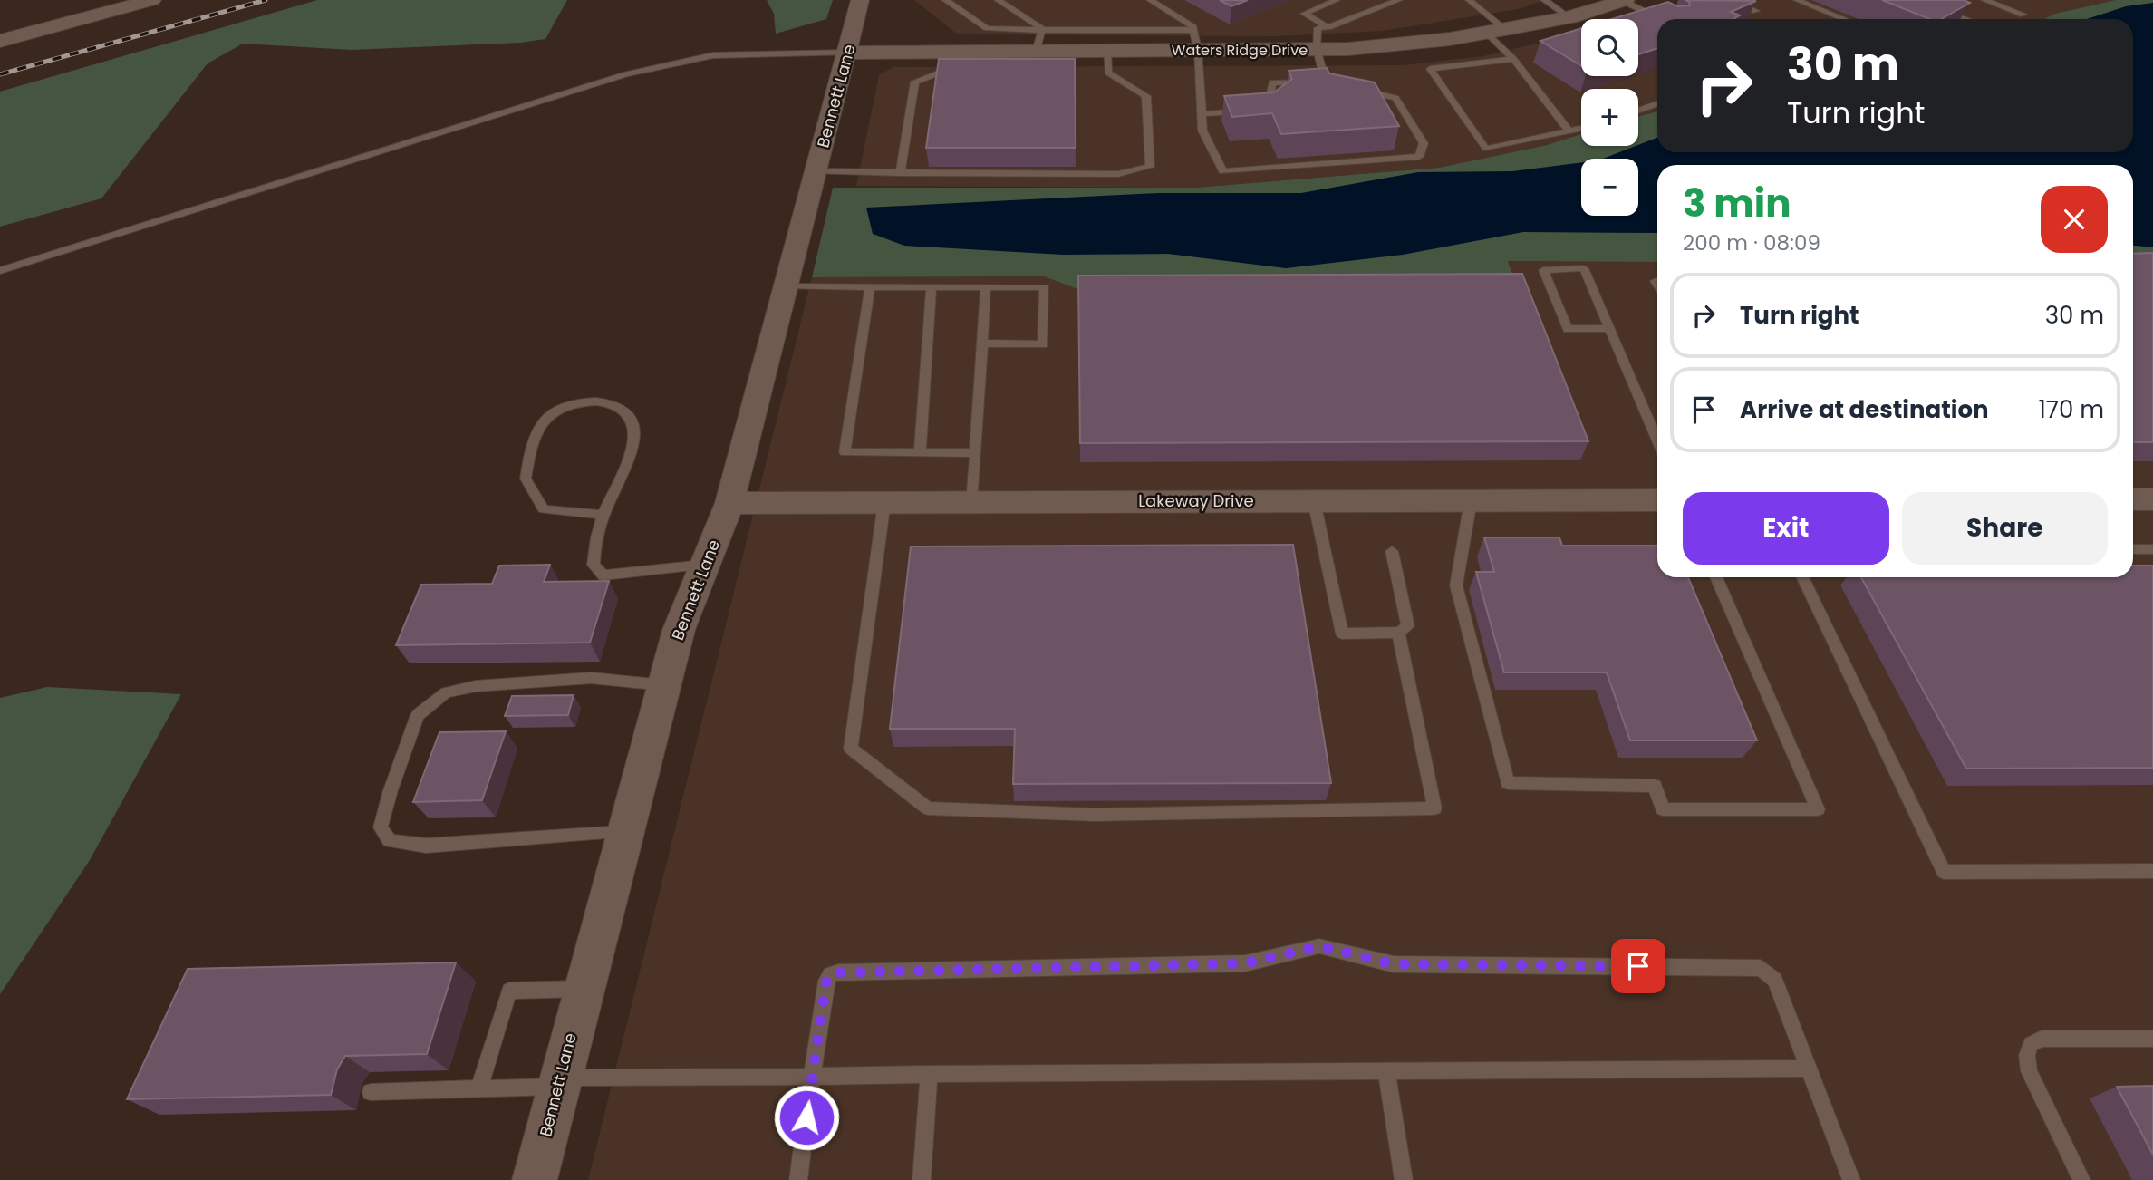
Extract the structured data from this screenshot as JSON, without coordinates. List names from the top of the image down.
{
  "streets": {
    "street": ["Waters Ridge Drive", "Bennett Lane", "Lakeway Drive"]
  },
  "crossings": [
    ["Waters Ridge Drive", "Bennett Lane"],
    ["Bennett Lane", "Lakeway Drive"]
  ],
  "page": {
    "map_buttons": ["+", "−"],
    "turn": ["30 m", "Turn right"],
    "heading": ["3 min", "200 m · 08:09"],
    "list": [
      {
        "name": "Turn right",
        "value": "30 m"
      },
      {
        "name": "Arrive at destination",
        "value": "170 m"
      }
    ],
    "buttons": ["Exit", "Share"]
  }
}
